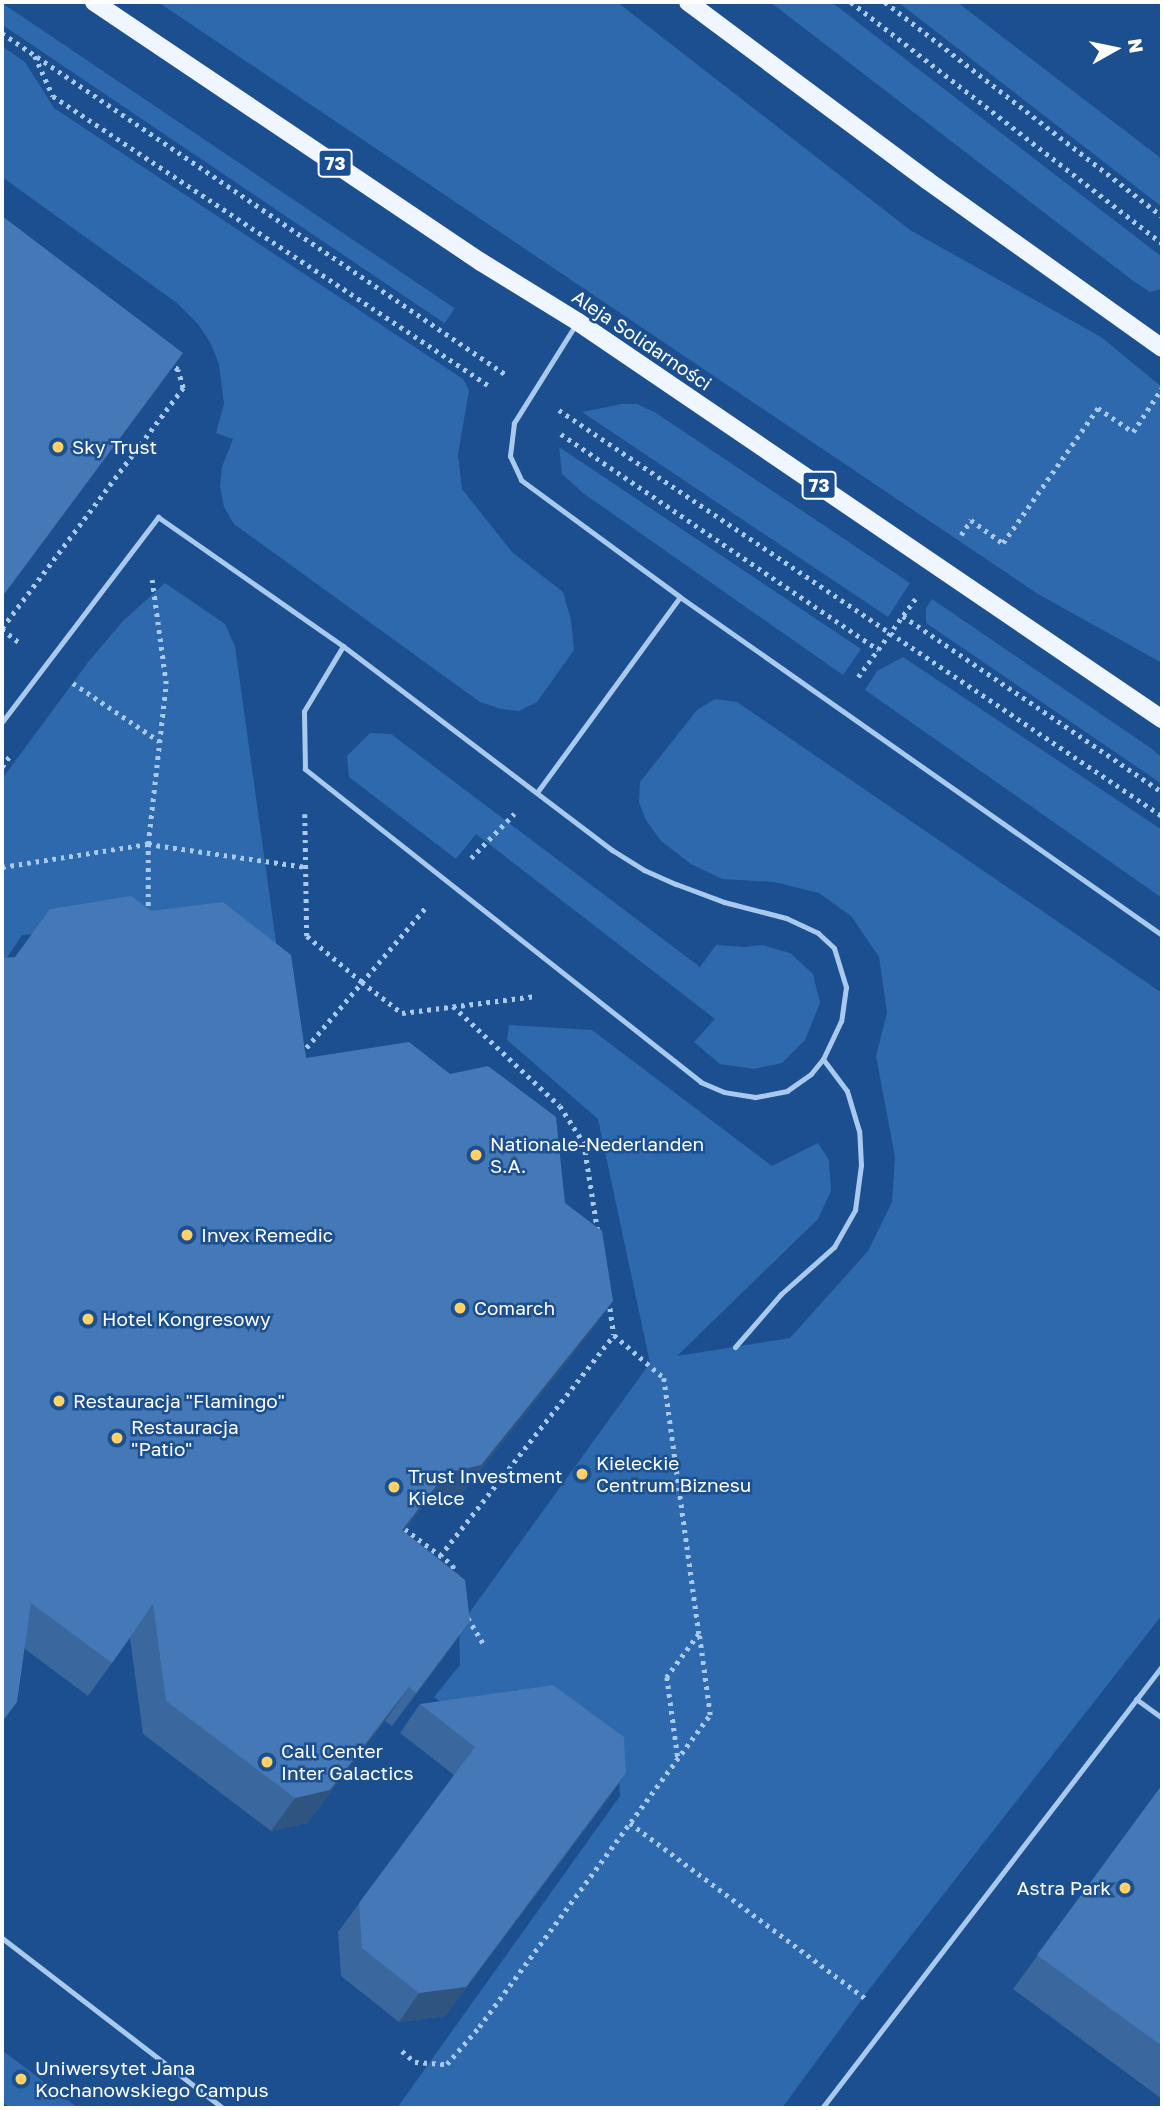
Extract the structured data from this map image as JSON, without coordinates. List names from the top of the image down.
{
  "streets": {
    "main road": ["73", "Aleja Solidarności"]
  },
  "places": [
    "Sky Trust",
    "Nationale-Nederlanden S.A.",
    "Invex Remedic",
    "Comarch",
    "Hotel Kongresowy",
    "Restauracja \"Flamingo\"",
    "Restauracja \"Patio\"",
    "Kieleckie Centrum Biznesu",
    "Trust Investment Kielce",
    "Call Center Inter Galactics",
    "Astra Park",
    "Uniwersytet Jana Kochanowskiego Campus"
  ],
  "north": "right"
}
